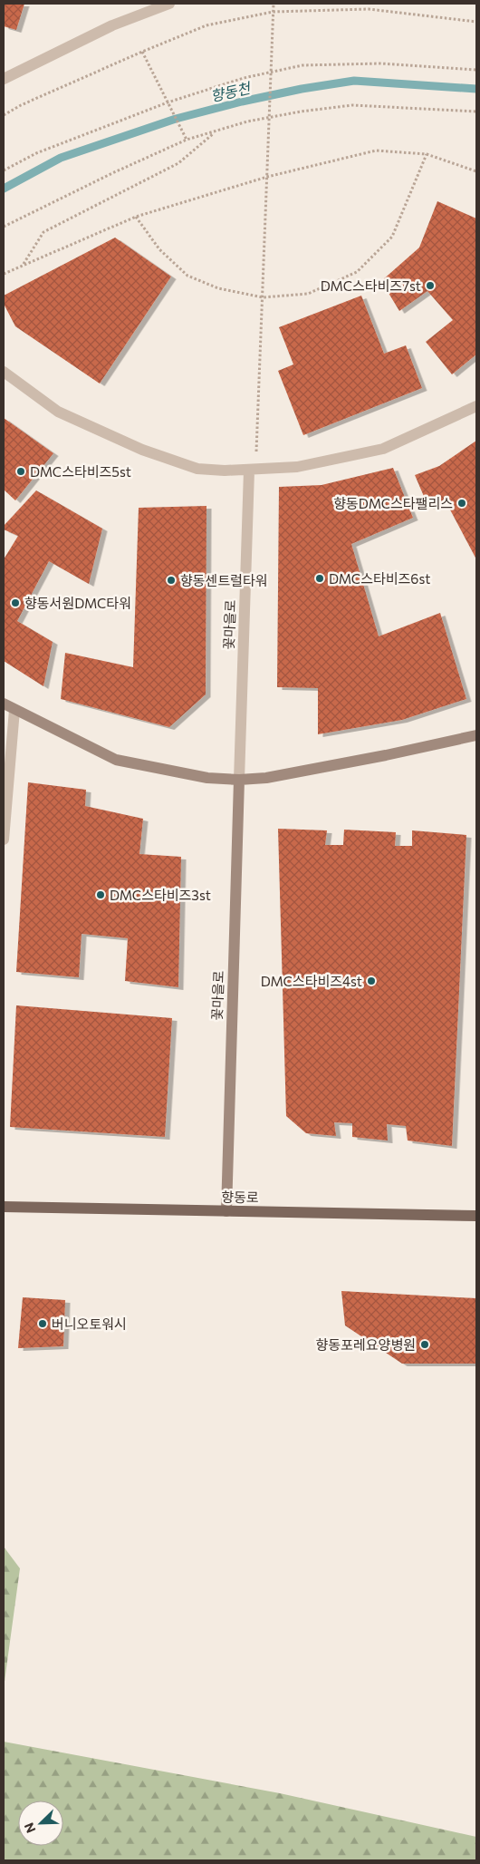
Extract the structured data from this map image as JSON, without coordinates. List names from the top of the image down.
{
  "streets": {
    "main road": ["향동로"],
    "street": ["꽃마을로"]
  },
  "crossings": [
    ["꽃마을로", "향동로"]
  ],
  "water": ["향동천"],
  "places": [
    "DMC스타비즈7st",
    "DMC스타비즈5st",
    "향동DMC스타팰리스",
    "DMC스타비즈6st",
    "향동센트럴타워",
    "향동서원DMC타워",
    "DMC스타비즈3st",
    "DMC스타비즈4st",
    "버니오토워시",
    "향동포레요양병원"
  ],
  "north": "bottom left"
}
